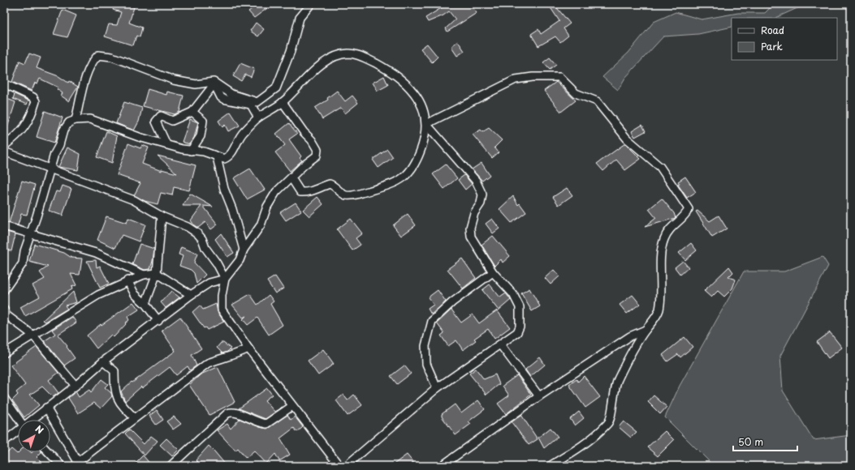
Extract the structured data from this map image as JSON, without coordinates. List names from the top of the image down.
{
  "legend": ["Road", "Park"],
  "scale_bar": "50 m",
  "north": "top right"
}
